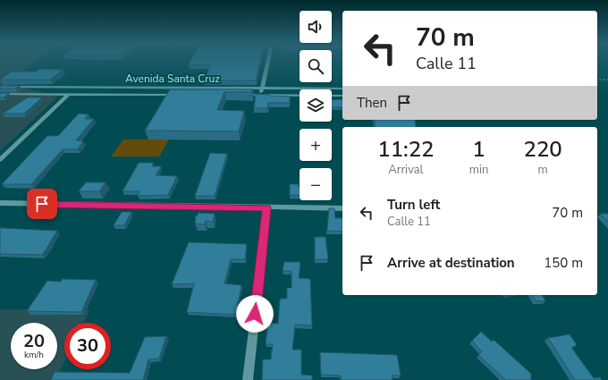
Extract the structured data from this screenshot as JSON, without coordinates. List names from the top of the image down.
{
  "streets": {
    "street": ["Avenida Santa Cruz"]
  },
  "page": {
    "map_buttons": ["+", "−"],
    "turn": ["70 m", "Calle 11"],
    "then": "Then",
    "eta": [
      "11:22",
      "Arrival",
      "1",
      "min",
      "220",
      "m"
    ],
    "list": [
      {
        "name": "Turn left",
        "note": "Calle 11",
        "value": "70 m"
      },
      {
        "name": "Arrive at destination",
        "value": "150 m"
      }
    ],
    "speed": "20 km/h",
    "limit": "30"
  }
}
